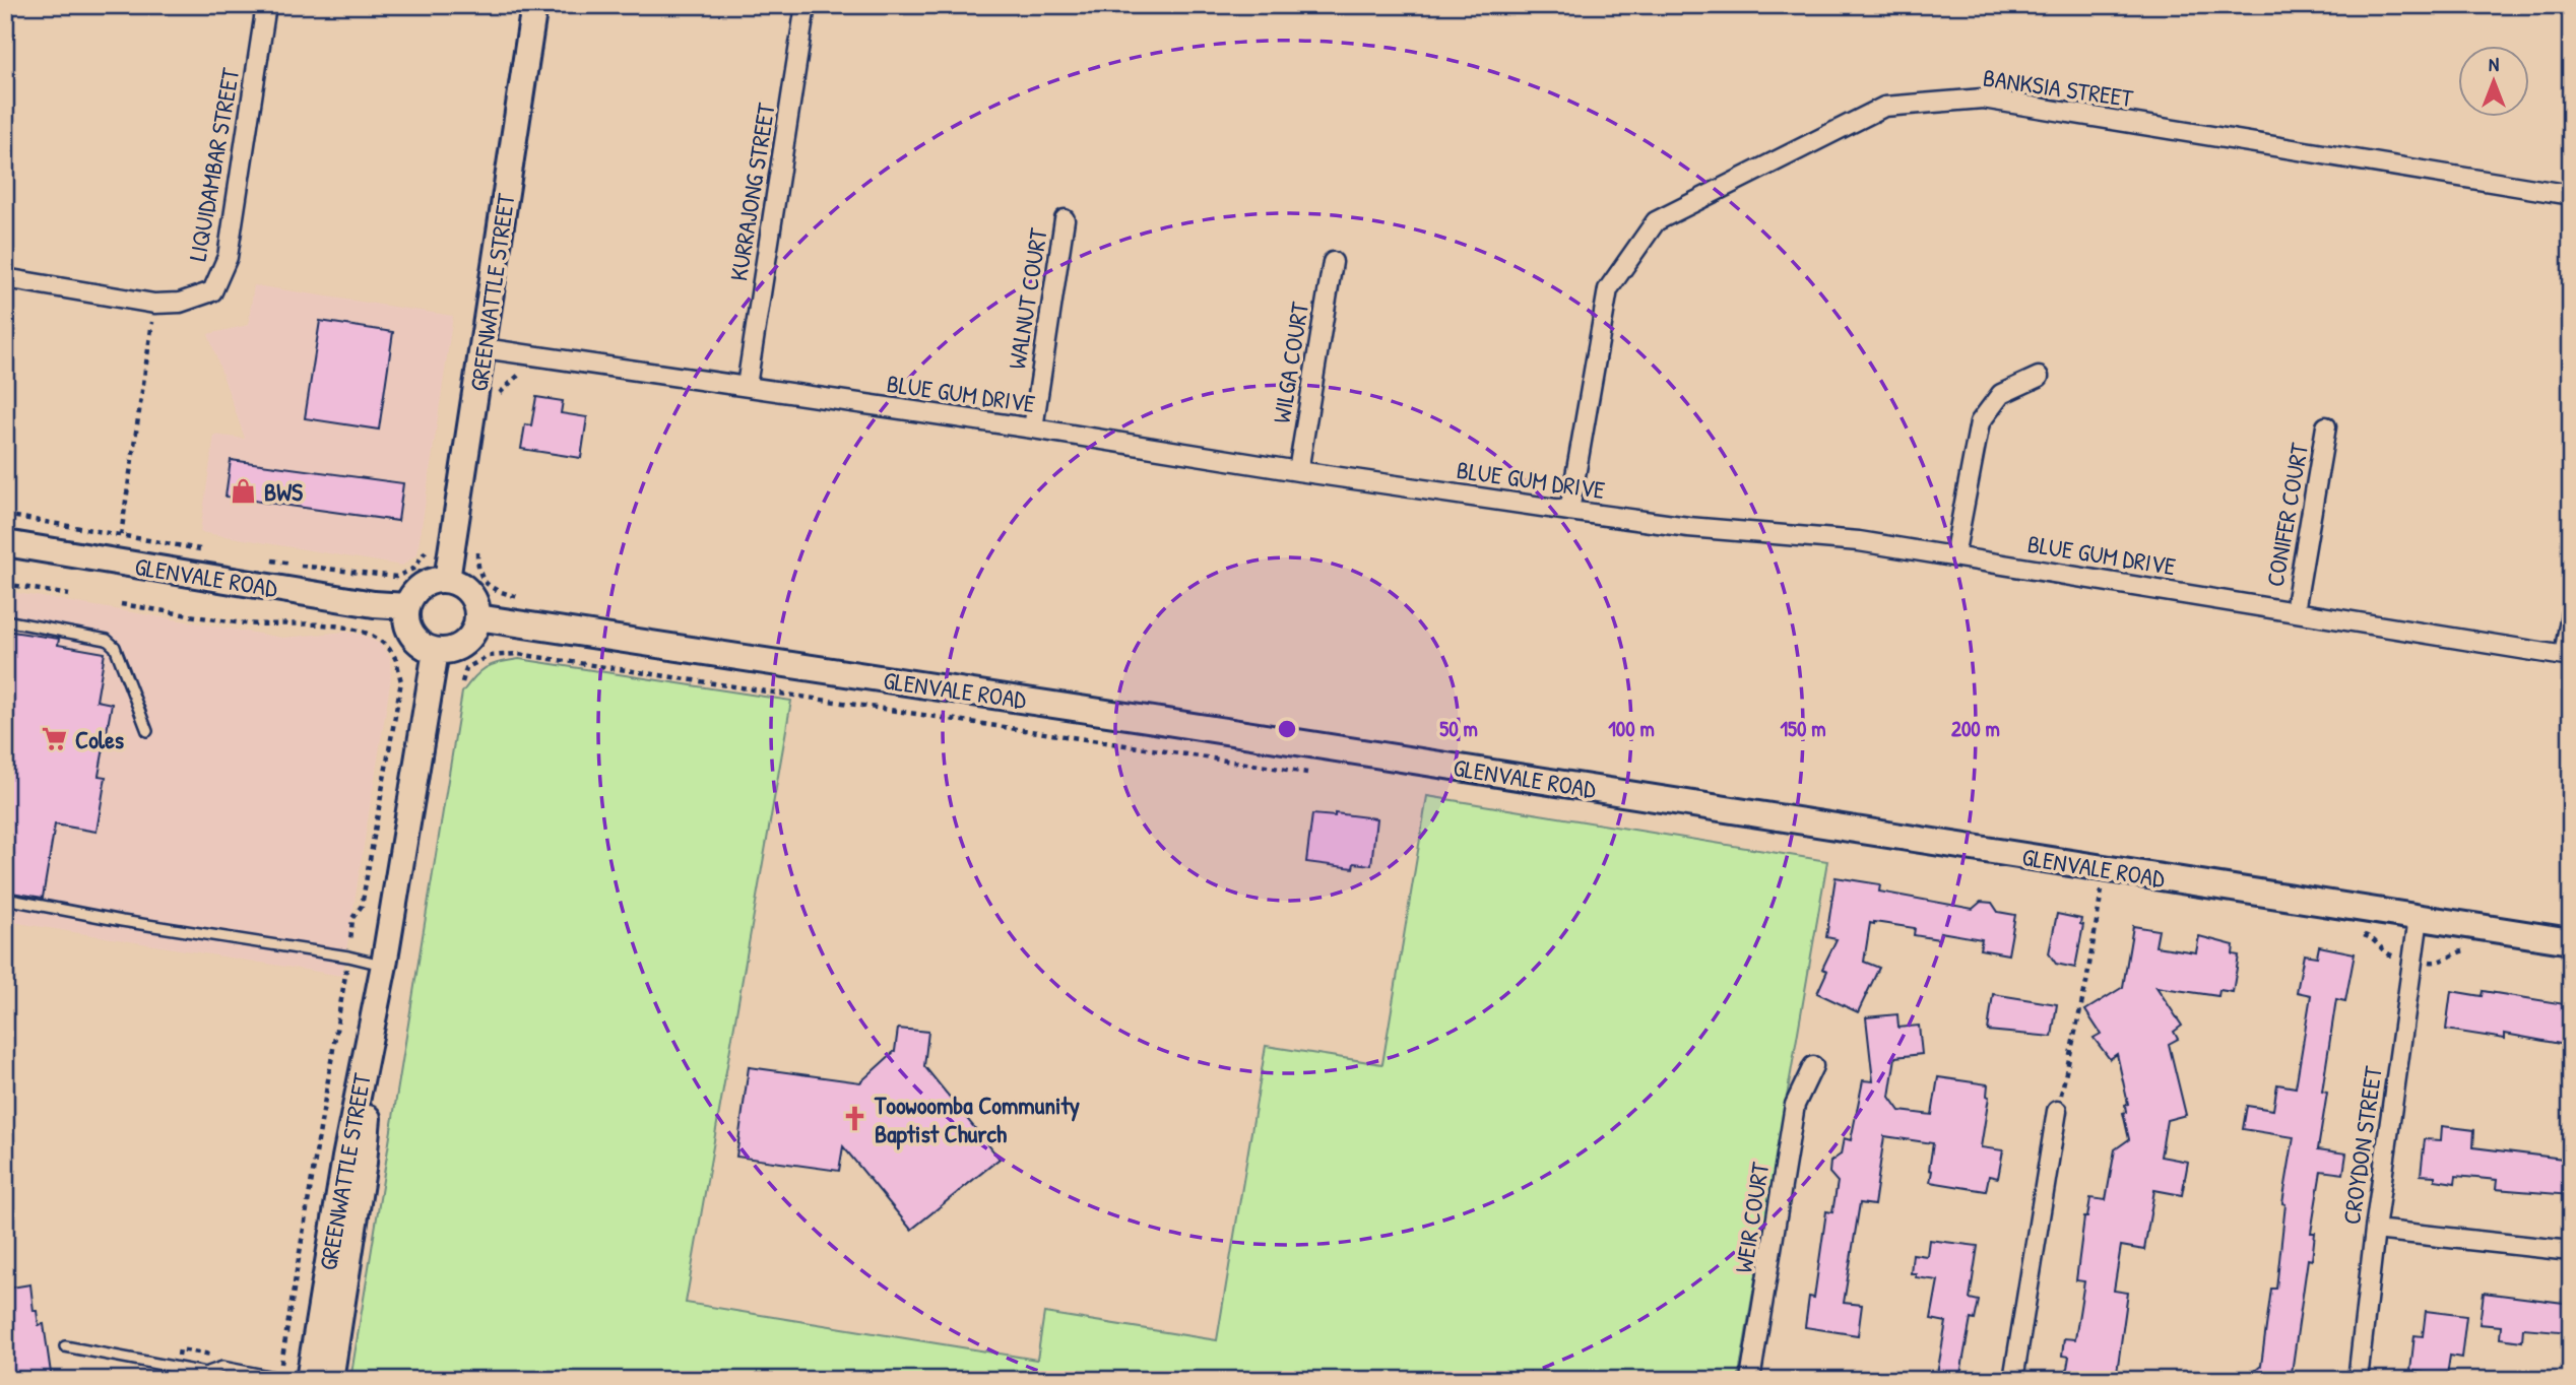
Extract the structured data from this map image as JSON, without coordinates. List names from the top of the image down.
{
  "streets": {
    "street": [
      "BANKSIA STREET",
      "LIQUIDAMBAR STREET",
      "KURRAJONG STREET",
      "GREENWATTLE STREET",
      "WALNUT COURT",
      "WILGA COURT",
      "BLUE GUM DRIVE",
      "CONIFER COURT",
      "GLENVALE ROAD",
      "CROYDON STREET",
      "WEIR COURT"
    ]
  },
  "crossings": [
    ["BANKSIA STREET", "BLUE GUM DRIVE"],
    ["KURRAJONG STREET", "BLUE GUM DRIVE"],
    ["GREENWATTLE STREET", "BLUE GUM DRIVE"],
    ["GREENWATTLE STREET", "GLENVALE ROAD"],
    ["WALNUT COURT", "BLUE GUM DRIVE"],
    ["WILGA COURT", "BLUE GUM DRIVE"],
    ["BLUE GUM DRIVE", "CONIFER COURT"],
    ["GLENVALE ROAD", "CROYDON STREET"]
  ],
  "places": {
    "shop": ["BWS"],
    "supermarket": ["Coles"],
    "church": ["Toowoomba Community Baptist Church"]
  },
  "north": "top",
  "rings": [
    "50 m",
    "100 m",
    "150 m",
    "200 m"
  ]
}
